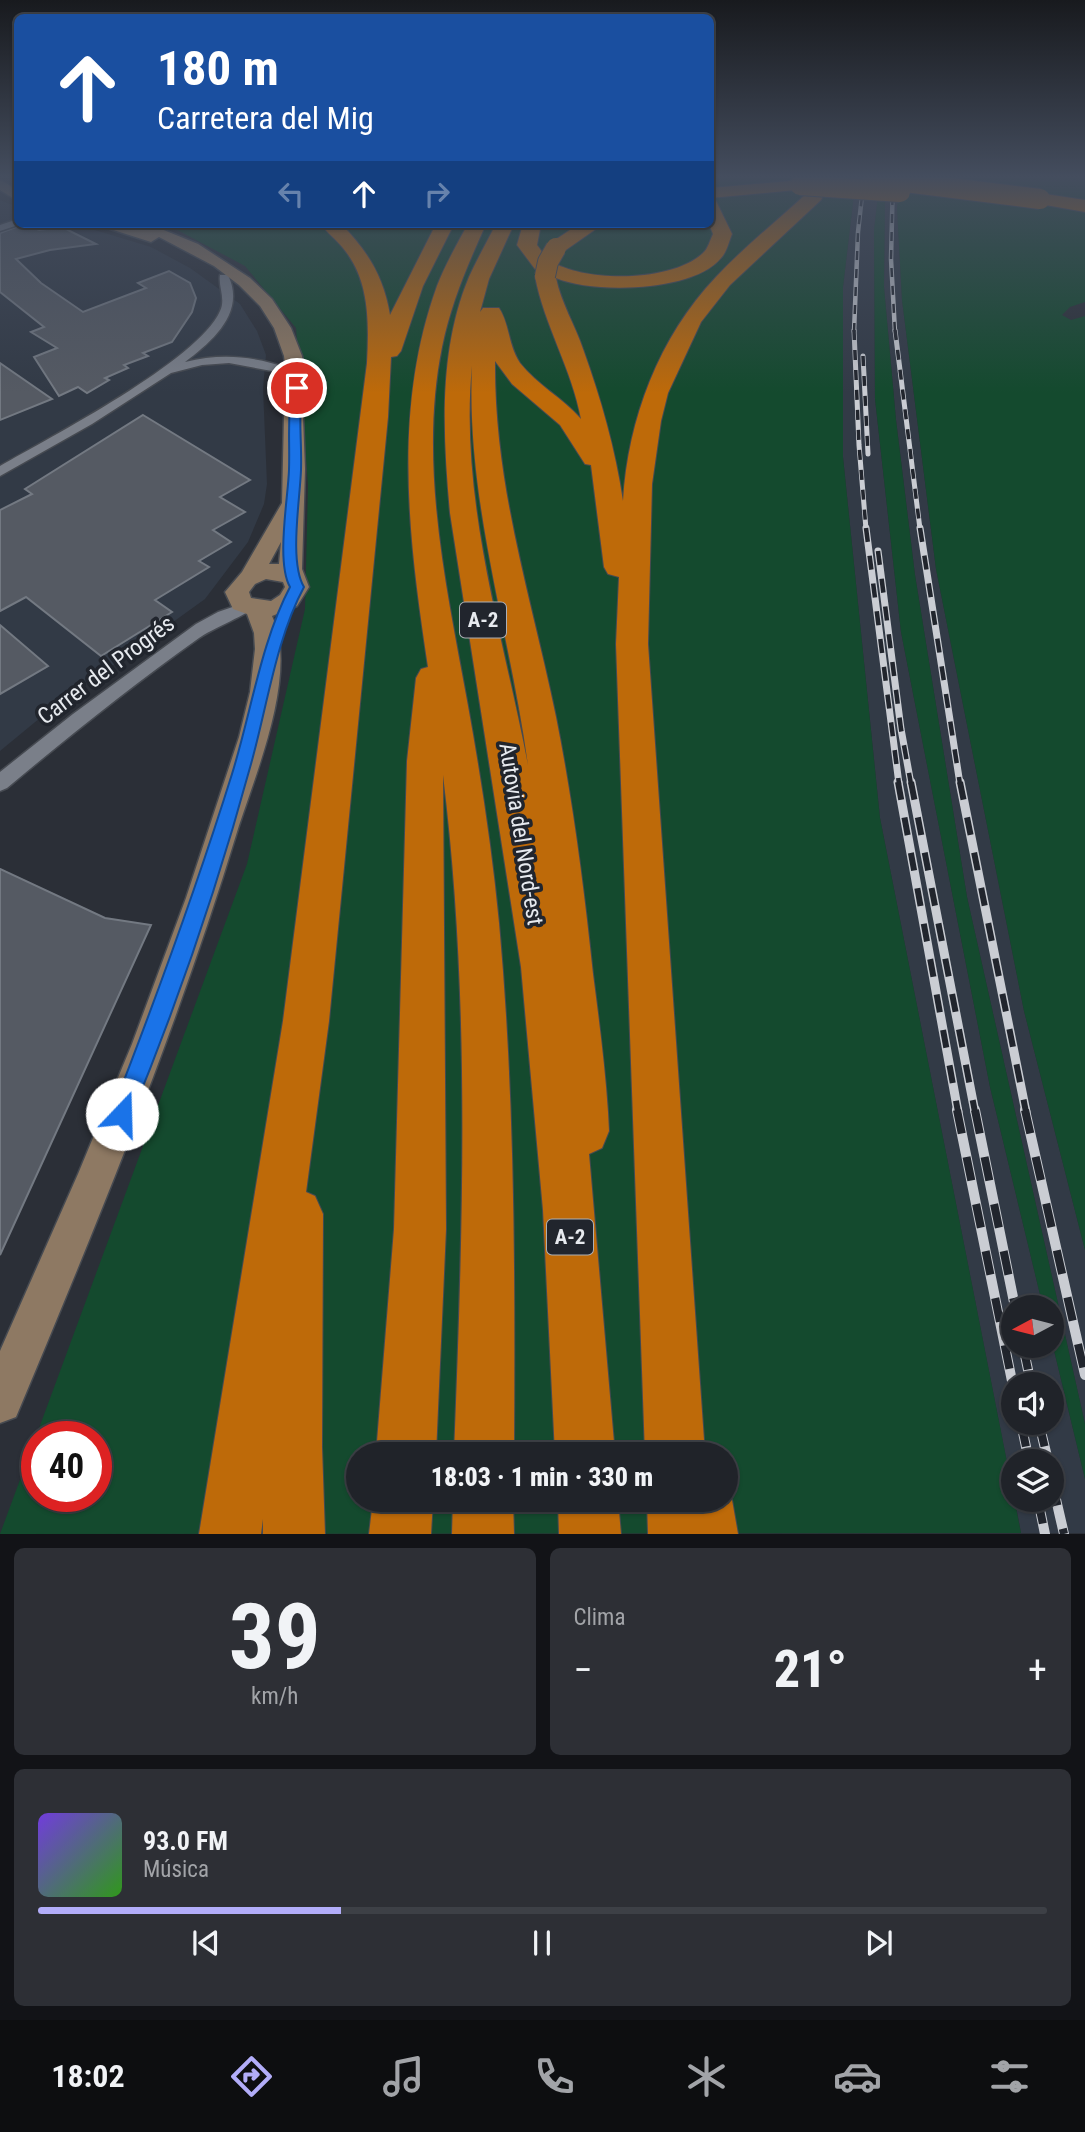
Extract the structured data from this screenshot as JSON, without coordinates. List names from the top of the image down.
{
  "streets": {
    "highway": ["A-2", "Autovia del Nord-est"],
    "street": ["Carrer del Progrés"]
  },
  "north": "left",
  "page": {
    "turn": ["180 m", "Carretera del Mig"],
    "limit": "40",
    "trip": "18:03 · 1 min · 330 m",
    "tile": [
      ["39", "km/h"],
      "Clima"
    ],
    "heat": ["−", "21°", "+"],
    "song": ["93.0 FM", "Música"],
    "tabs": "18:02"
  }
}
